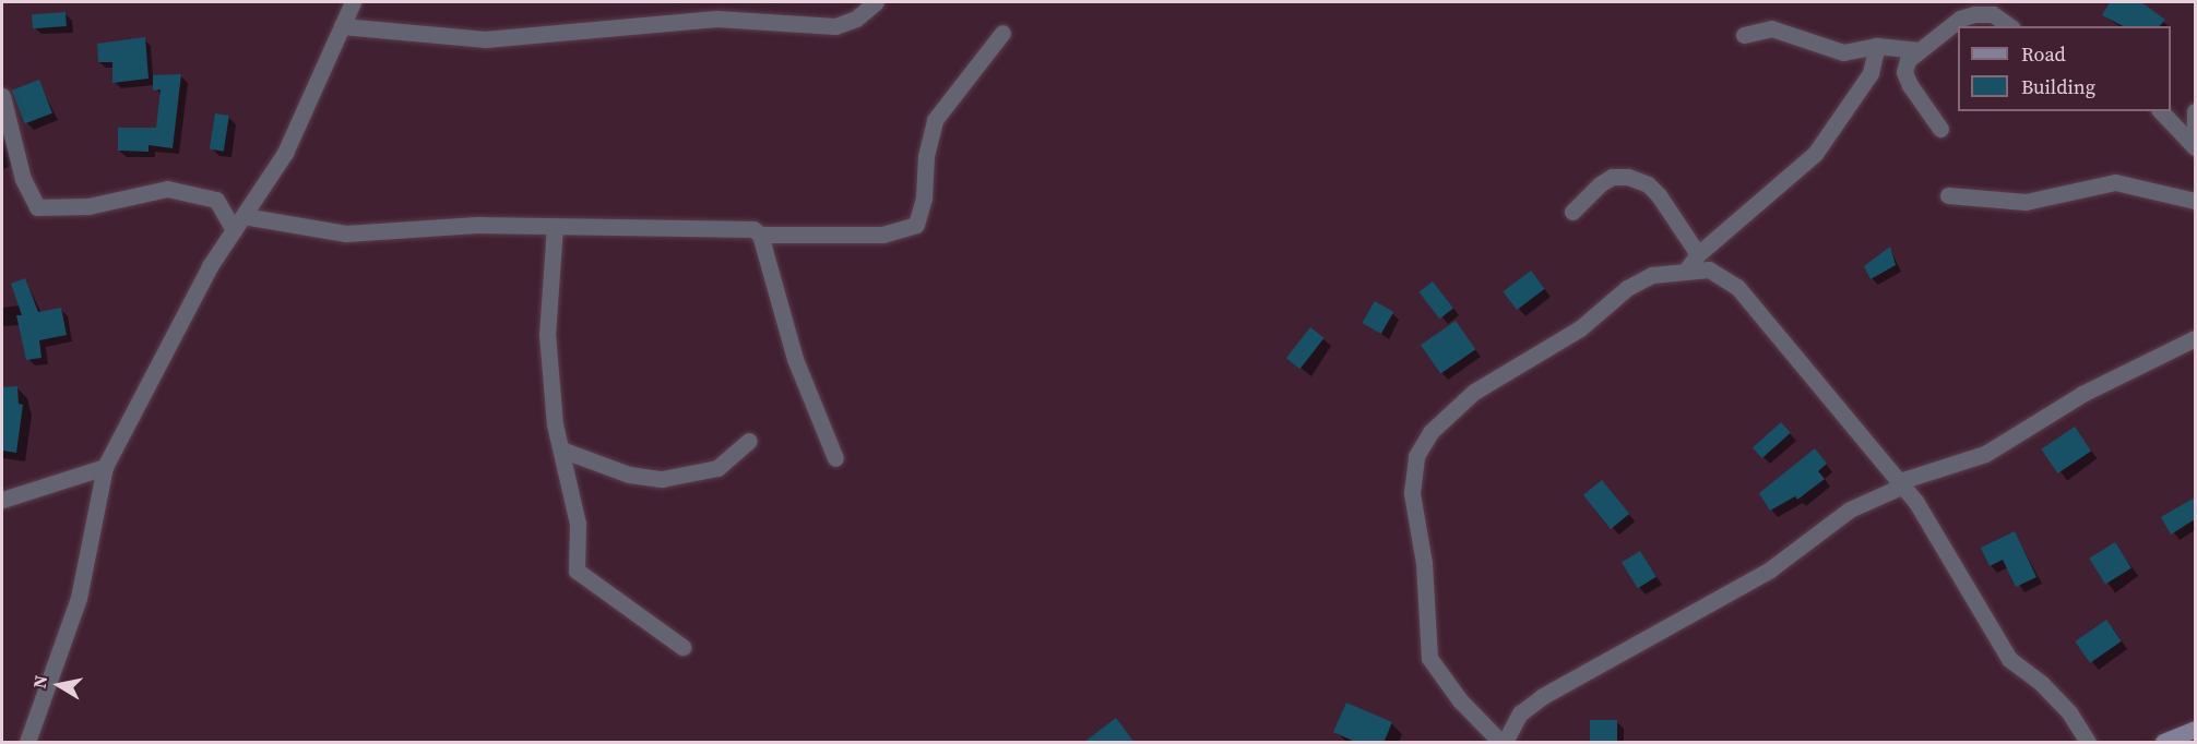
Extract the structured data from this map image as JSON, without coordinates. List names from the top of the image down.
{
  "legend": ["Road", "Building"],
  "north": "left"
}
